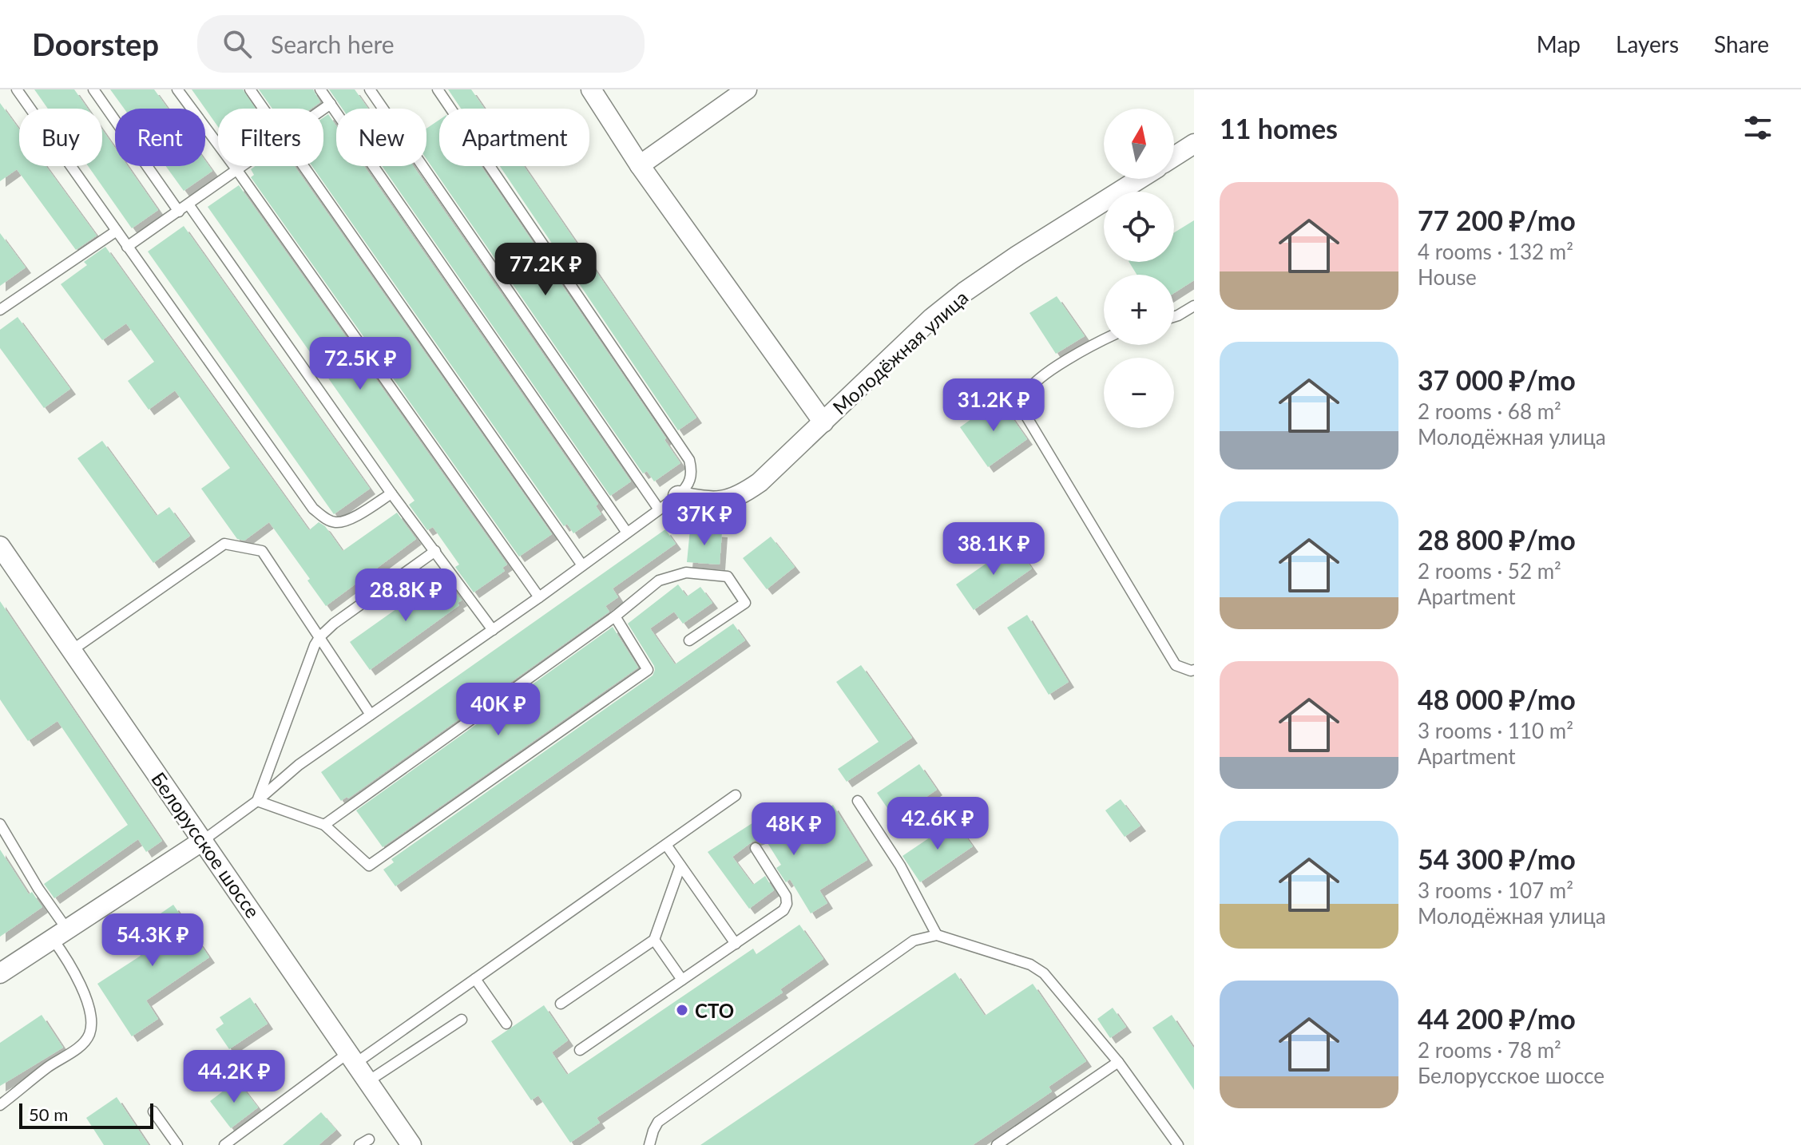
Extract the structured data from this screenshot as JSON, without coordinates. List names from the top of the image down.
{
  "streets": {
    "street": ["Молодёжная улица", "Белорусское шоссе"]
  },
  "places": ["СТО"],
  "scale_bar": "50 m",
  "north": "top",
  "page": {
    "header": "Doorstep",
    "search": "Search here",
    "nav": ["Map", "Layers", "Share"],
    "heading": "11 homes",
    "map_buttons": ["+", "−"],
    "chip": [
      "Buy",
      "Rent",
      "Filters",
      "New",
      "Apartment"
    ],
    "list": [
      {
        "name": "77 200 ₽/mo",
        "note": "4 rooms · 132 m² · House"
      },
      {
        "name": "37 000 ₽/mo",
        "note": "2 rooms · 68 m² · Молодёжная улица"
      },
      {
        "name": "28 800 ₽/mo",
        "note": "2 rooms · 52 m² · Apartment"
      },
      {
        "name": "48 000 ₽/mo",
        "note": "3 rooms · 110 m² · Apartment"
      },
      {
        "name": "54 300 ₽/mo",
        "note": "3 rooms · 107 m² · Молодёжная улица"
      },
      {
        "name": "44 200 ₽/mo",
        "note": "2 rooms · 78 m² · Белорусское шоссе"
      }
    ],
    "price": [
      "77.2K ₽",
      "72.5K ₽",
      "31.2K ₽",
      "37K ₽",
      "38.1K ₽",
      "28.8K ₽",
      "40K ₽",
      "42.6K ₽",
      "48K ₽",
      "54.3K ₽",
      "44.2K ₽"
    ],
    "scale": "50 m"
  }
}
